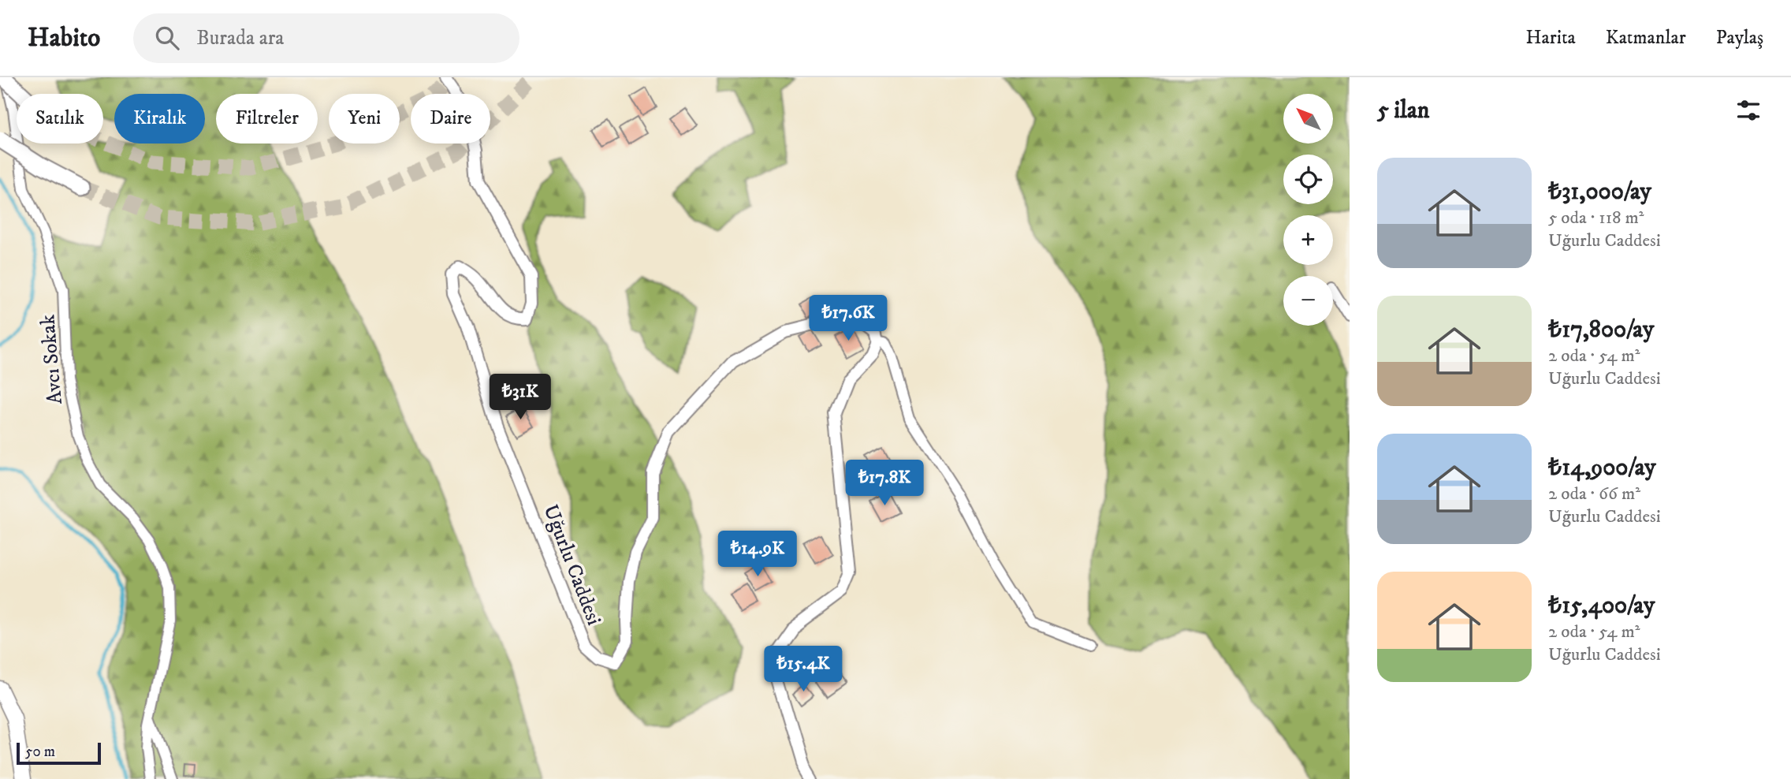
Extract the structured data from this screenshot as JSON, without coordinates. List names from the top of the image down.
{
  "streets": {
    "street": ["Avcı Sokak", "Uğurlu Caddesi"]
  },
  "scale_bar": "50 m",
  "north": "top left",
  "page": {
    "header": "Habito",
    "search": "Burada ara",
    "nav": ["Harita", "Katmanlar", "Paylaş"],
    "heading": "5 ilan",
    "map_buttons": ["+", "−"],
    "chip": [
      "Satılık",
      "Kiralık",
      "Filtreler",
      "Yeni",
      "Daire"
    ],
    "list": [
      {
        "name": "₺31,000/ay",
        "note": "5 oda · 118 m² · Uğurlu Caddesi"
      },
      {
        "name": "₺17,800/ay",
        "note": "2 oda · 54 m² · Uğurlu Caddesi"
      },
      {
        "name": "₺14,900/ay",
        "note": "2 oda · 66 m² · Uğurlu Caddesi"
      },
      {
        "name": "₺15,400/ay",
        "note": "2 oda · 54 m² · Uğurlu Caddesi"
      }
    ],
    "price": [
      "₺17.6K",
      "₺31K",
      "₺17.8K",
      "₺14.9K",
      "₺15.4K"
    ],
    "scale": "50 m"
  }
}
